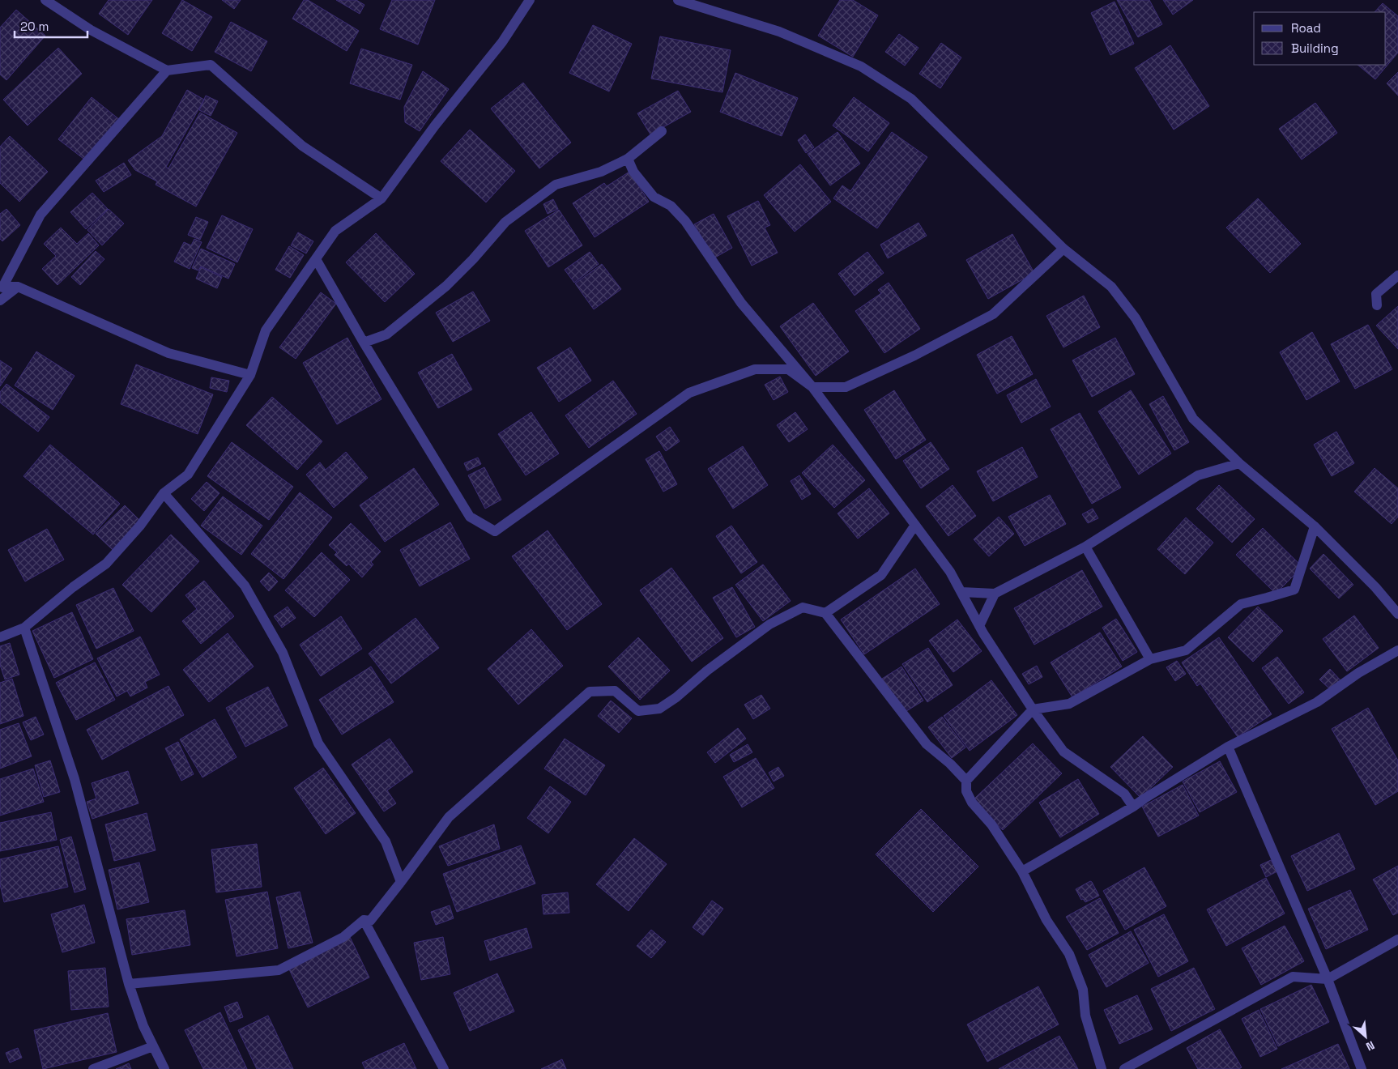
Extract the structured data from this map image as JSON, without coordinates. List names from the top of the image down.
{
  "legend": ["Road", "Building"],
  "scale_bar": "20 m",
  "north": "bottom right"
}
